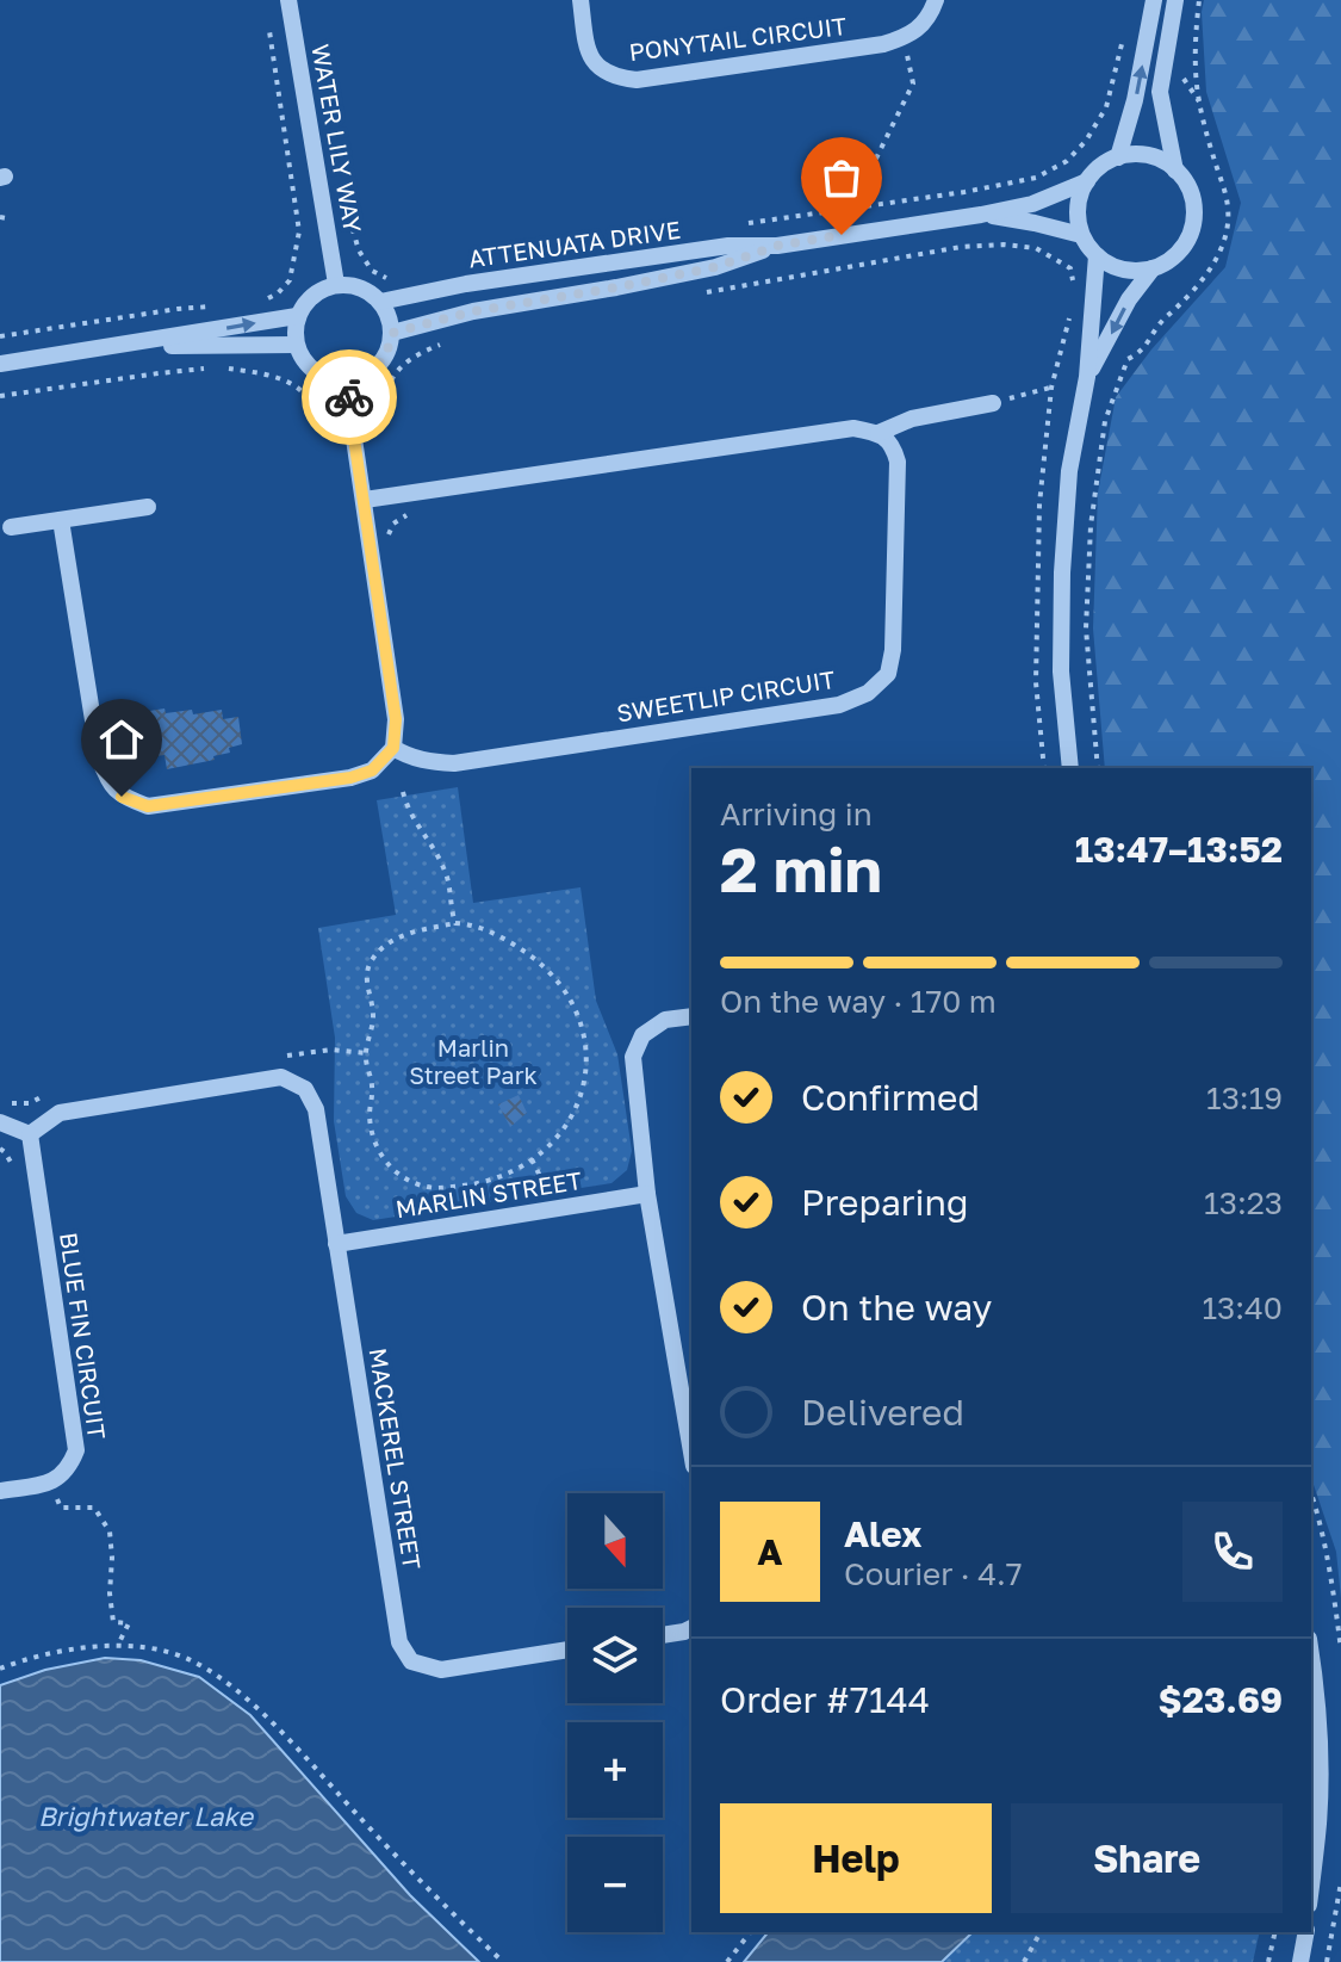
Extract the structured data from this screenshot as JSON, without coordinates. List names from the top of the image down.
{
  "streets": {
    "street": [
      "PONYTAIL CIRCUIT",
      "WATER LILY WAY",
      "ATTENUATA DRIVE",
      "SWEETLIP CIRCUIT",
      "MARLIN STREET",
      "BLUE FIN CIRCUIT",
      "MACKEREL STREET"
    ]
  },
  "crossings": [
    ["WATER LILY WAY", "ATTENUATA DRIVE"],
    ["MARLIN STREET", "MACKEREL STREET"],
    ["BLUE FIN CIRCUIT", "MACKEREL STREET"]
  ],
  "water": ["Brightwater Lake"],
  "parks": ["Marlin Street Park"],
  "north": "bottom",
  "page": {
    "heading": ["2 min", "Arriving in", "13:47–13:52"],
    "panel": [
      "Alex",
      "Courier · 4.7",
      "Order #7144",
      "$23.69"
    ],
    "bar": "On the way · 170 m",
    "list": [
      ["Confirmed", "13:19"],
      ["Preparing", "13:23"],
      ["On the way", "13:40"],
      "Delivered"
    ],
    "map_buttons": ["+", "−"],
    "round": "A",
    "buttons": ["Help", "Share"]
  }
}
